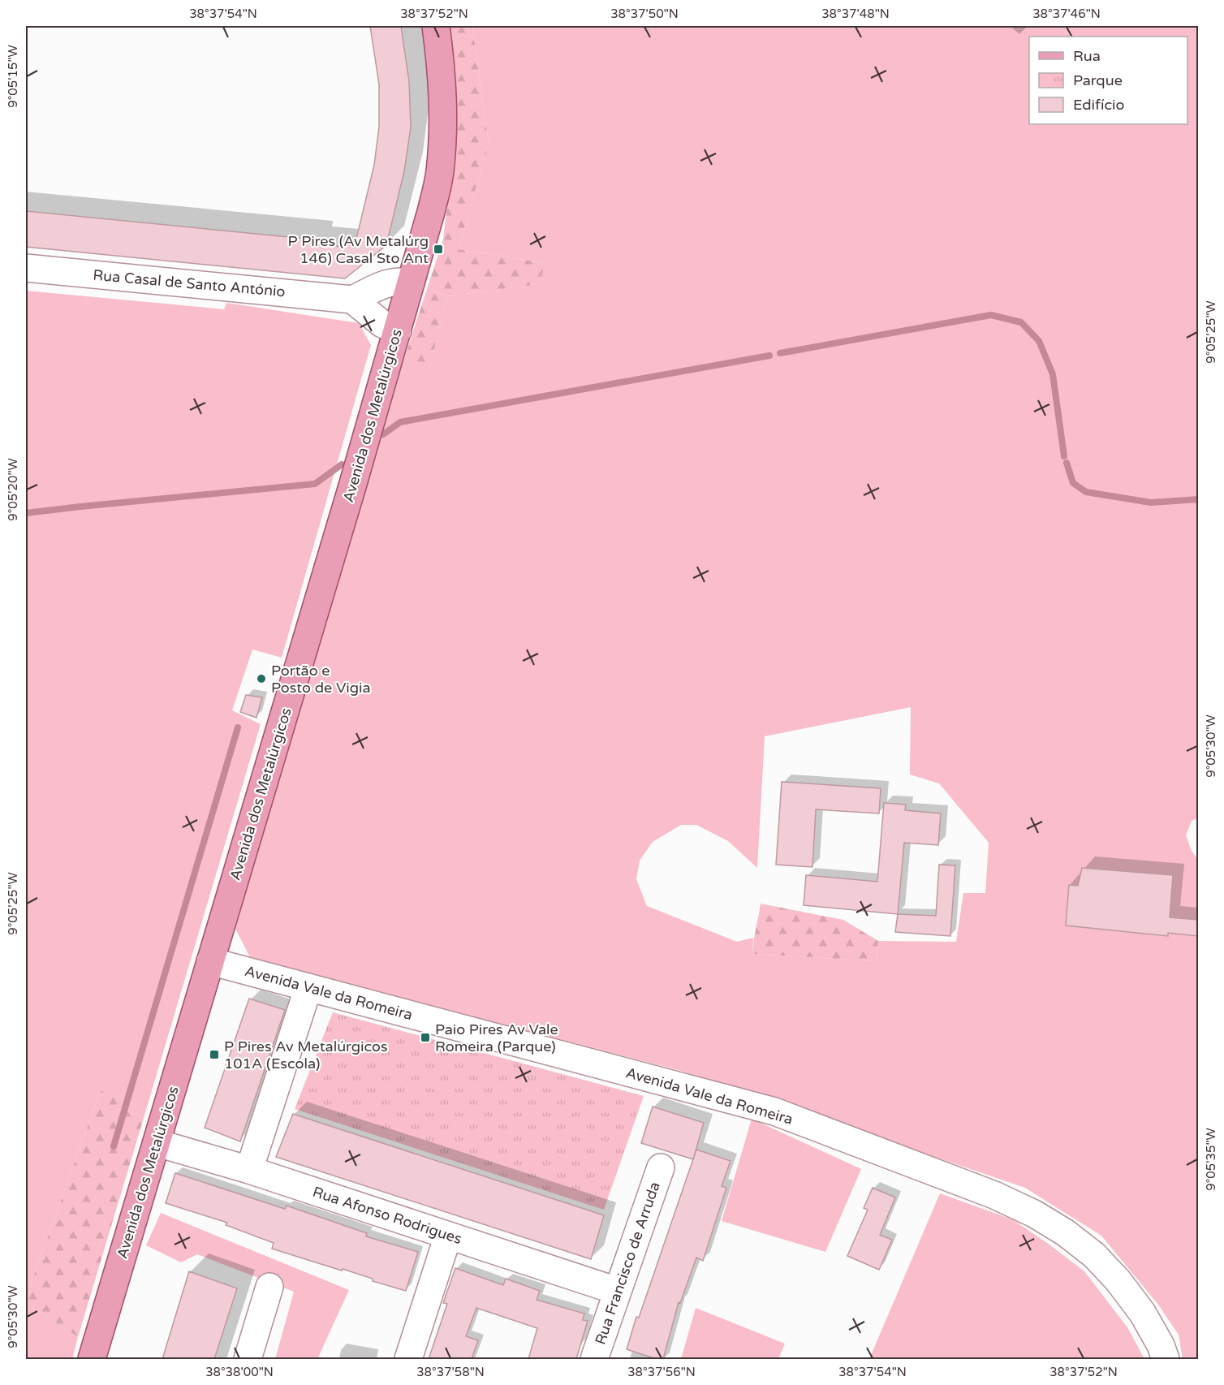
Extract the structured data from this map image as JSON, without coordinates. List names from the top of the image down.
{
  "streets": {
    "main road": ["Avenida dos Metalúrgicos"],
    "street": [
      "Rua Casal de Santo António",
      "Avenida Vale da Romeira",
      "Rua Afonso Rodrigues",
      "Rua Francisco de Arruda"
    ]
  },
  "crossings": [
    ["Avenida dos Metalúrgicos", "Avenida Vale da Romeira"],
    ["Avenida dos Metalúrgicos", "Rua Afonso Rodrigues"],
    ["Rua Afonso Rodrigues", "Rua Francisco de Arruda"]
  ],
  "places": {
    "transit": ["P Pires (Av Metalúrg 146) Casal Sto Ant", "Paio Pires Av Vale Romeira (Parque)", "P Pires Av Metalúrgicos 101A (Escola)"],
    "other": ["Portão e Posto de Vigia"]
  },
  "legend": ["Rua", "Parque", "Edifício"],
  "coordinates": [
    "38°37'54\"N",
    "38°37'52\"N",
    "38°37'50\"N",
    "38°37'48\"N",
    "38°37'46\"N",
    "9°05'15\"W",
    "9°05'25\"W",
    "9°05'20\"W",
    "9°05'30\"W",
    "9°05'35\"W",
    "38°38'00\"N",
    "38°37'58\"N",
    "38°37'56\"N"
  ]
}
